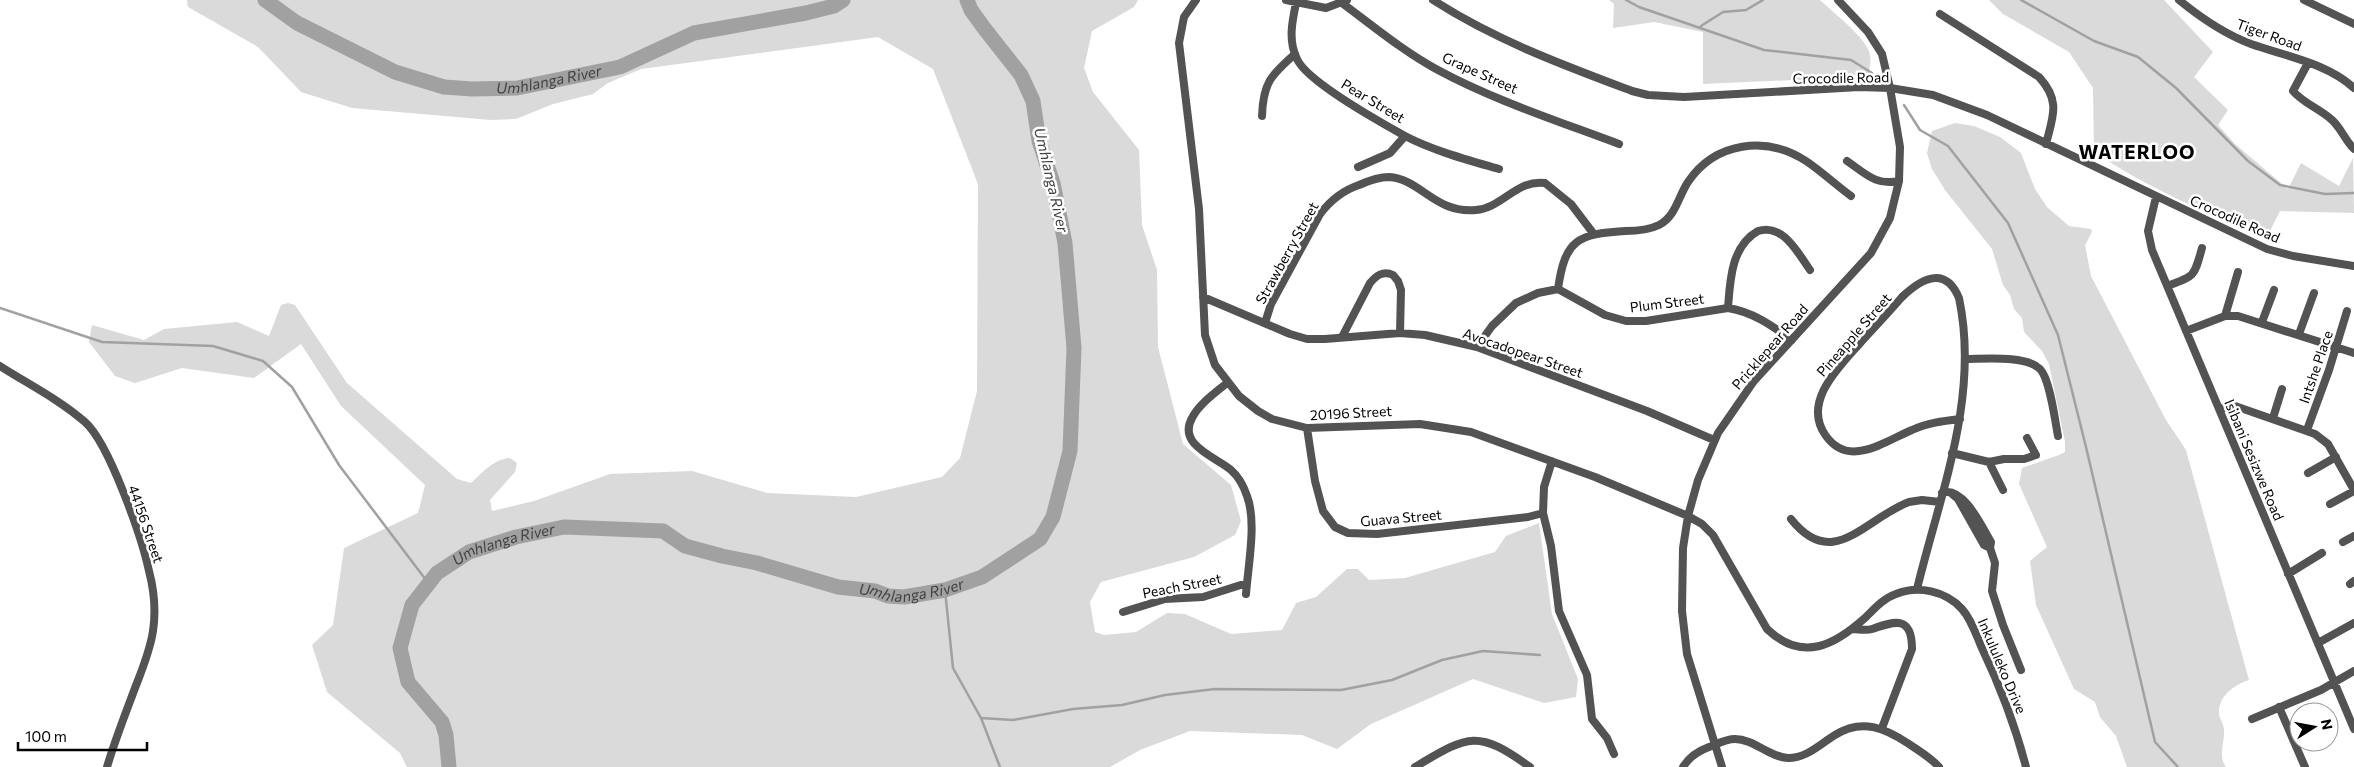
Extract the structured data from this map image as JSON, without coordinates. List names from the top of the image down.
{
  "streets": {
    "street": [
      "Tiger Road",
      "Grape Street",
      "Crocodile Road",
      "Pear Street",
      "Strawberry Street",
      "Plum Street",
      "Pineapple Street",
      "Pricklepear Road",
      "Avocadopear Street",
      "Intshe Place",
      "20196 Street",
      "Isibani Sesizwe Road",
      "Guava Street",
      "44156 Street",
      "Peach Street",
      "Inkululeko Drive"
    ]
  },
  "crossings": [
    ["Crocodile Road", "Pricklepear Road"],
    ["Crocodile Road", "Isibani Sesizwe Road"],
    ["Strawberry Street", "Avocadopear Street"],
    ["Plum Street", "Pricklepear Road"],
    ["Pineapple Street", "Inkululeko Drive"],
    ["Pricklepear Road", "Avocadopear Street"],
    ["Pricklepear Road", "20196 Street"],
    ["Pricklepear Road", "Inkululeko Drive"],
    ["Avocadopear Street", "20196 Street"],
    ["20196 Street", "Guava Street"],
    ["20196 Street", "Inkululeko Drive"]
  ],
  "districts": ["WATERLOO"],
  "water": ["Umhlanga River"],
  "scale_bar": "100 m",
  "north": "right"
}
